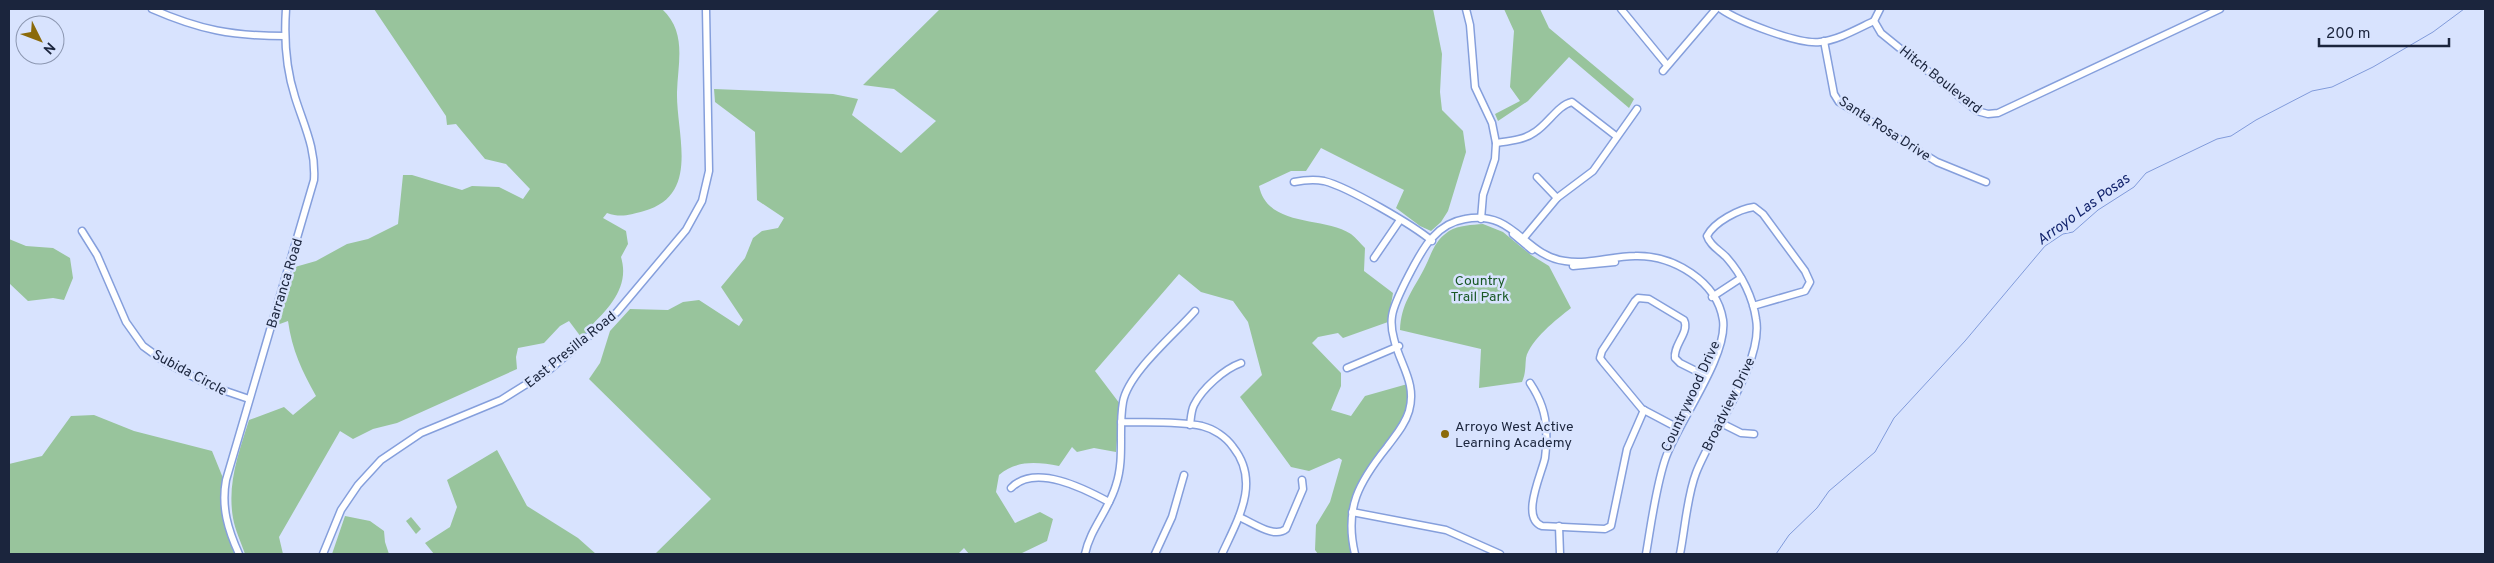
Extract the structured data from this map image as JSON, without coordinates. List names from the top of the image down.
{
  "streets": {
    "street": [
      "Hitch Boulevard",
      "Santa Rosa Drive",
      "Barranca Road",
      "East Presilla Road",
      "Subida Circle",
      "Countrywood Drive",
      "Broadview Drive"
    ]
  },
  "crossings": [
    ["Barranca Road", "Subida Circle"]
  ],
  "water": ["Arroyo Las Posas"],
  "parks": ["Country Trail Park"],
  "places": ["Arroyo West Active Learning Academy"],
  "scale_bar": "200 m",
  "north": "bottom right"
}
